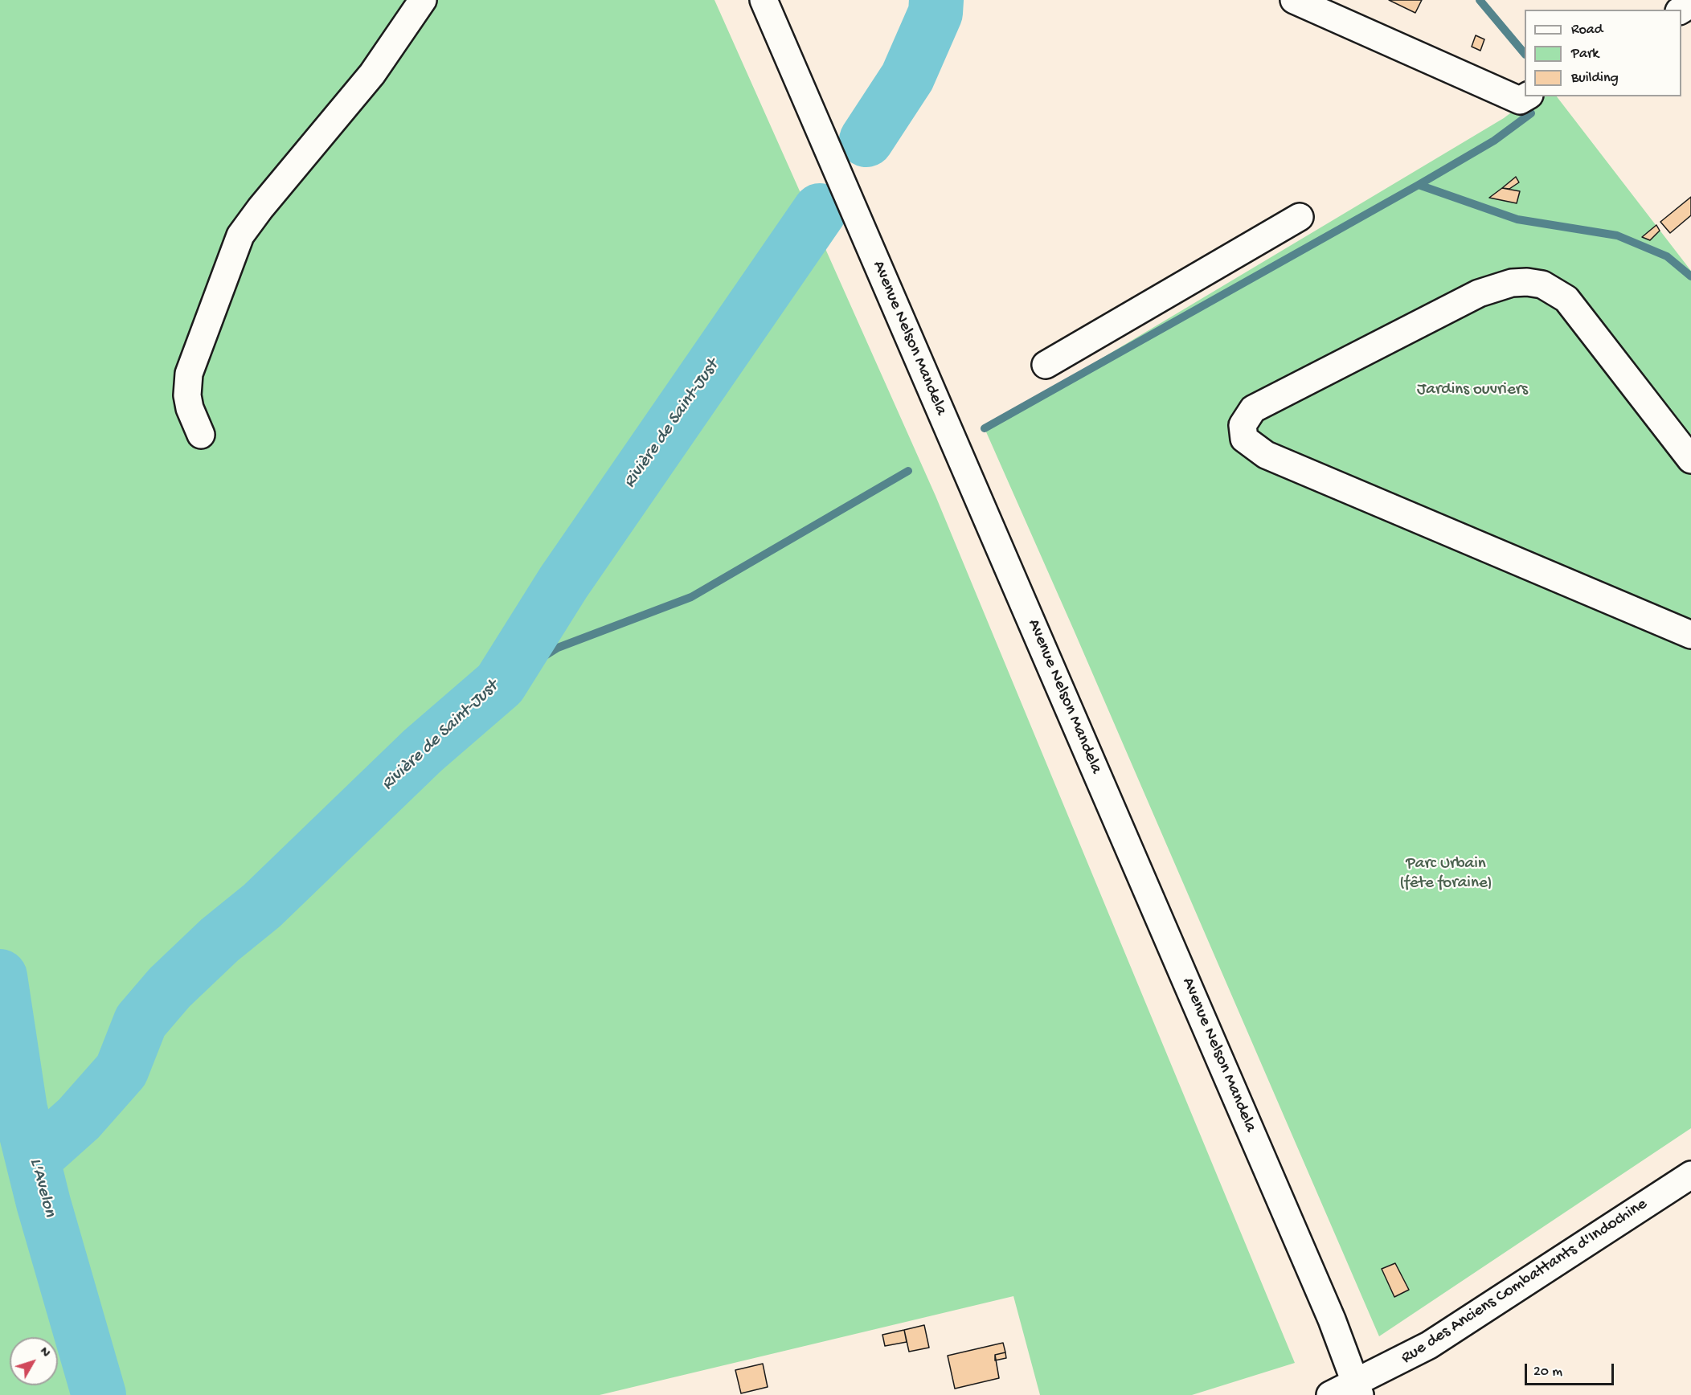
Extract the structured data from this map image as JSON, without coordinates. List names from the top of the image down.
{
  "streets": {
    "street": ["Avenue Nelson Mandela", "Rue des Anciens Combattants d'Indochine"]
  },
  "crossings": [
    ["Avenue Nelson Mandela", "Rue des Anciens Combattants d'Indochine"]
  ],
  "water": ["Rivière de Saint-Just", "L'Avelon"],
  "parks": ["Jardins ouvriers", "Parc Urbain (fête foraine)"],
  "legend": ["Road", "Park", "Building"],
  "scale_bar": "20 m",
  "north": "top right"
}
